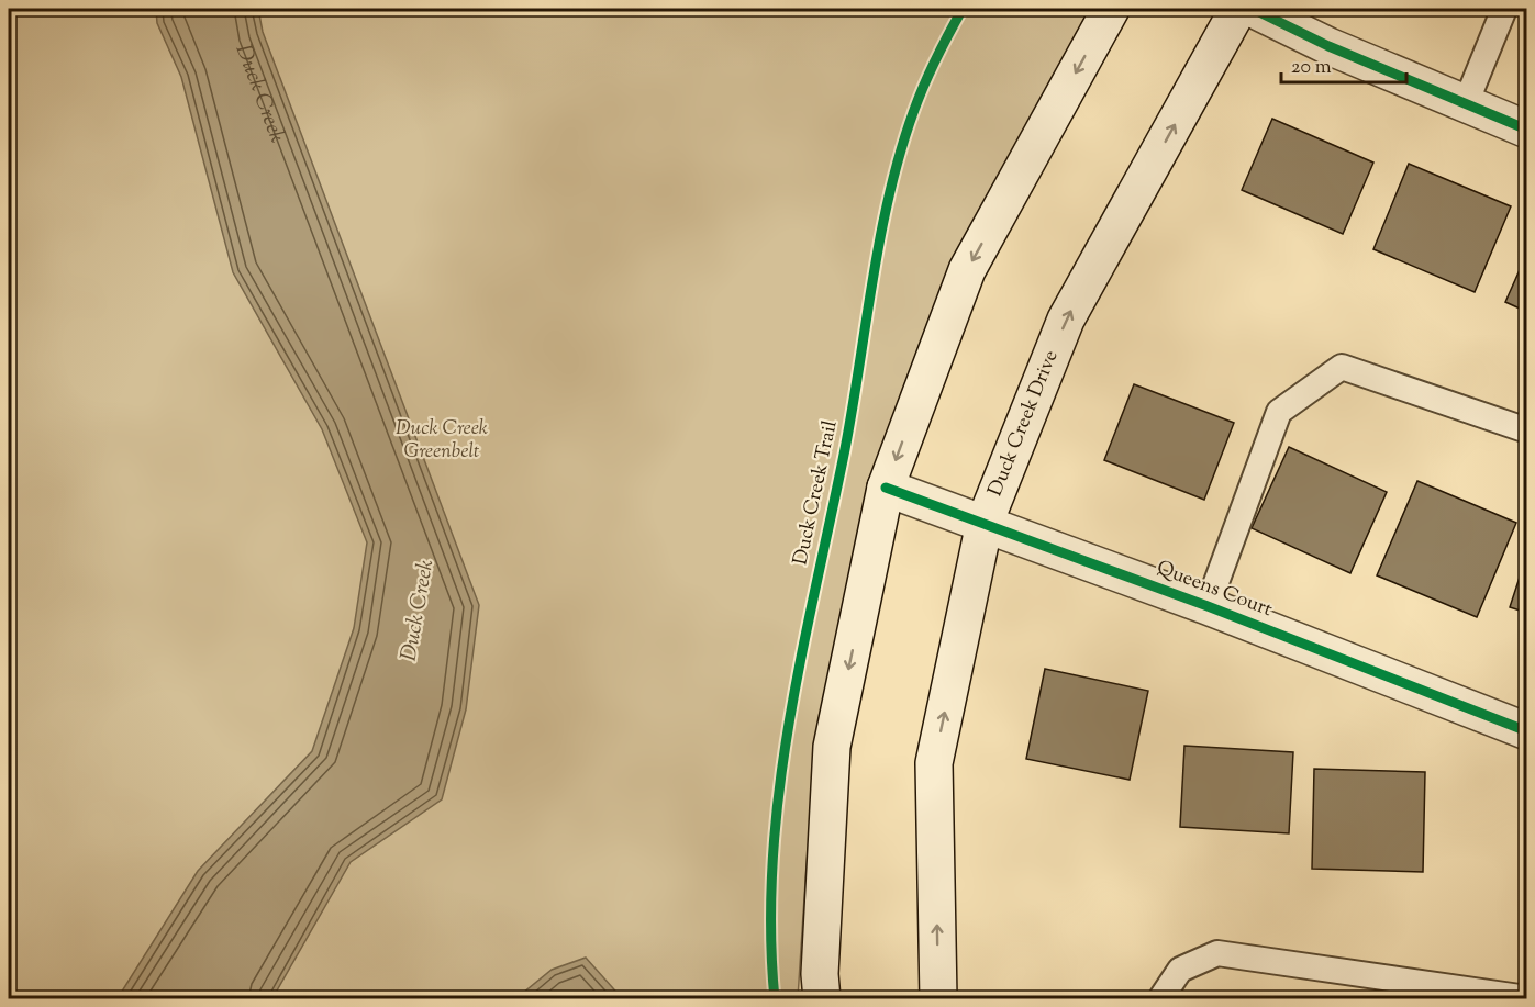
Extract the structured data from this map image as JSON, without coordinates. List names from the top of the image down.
{
  "streets": {
    "main road": ["Duck Creek Drive", "Queens Court"],
    "cycle path": ["Duck Creek Trail"]
  },
  "crossings": [
    ["Duck Creek Drive", "Queens Court"]
  ],
  "water": ["Duck Creek"],
  "parks": ["Duck Creek Greenbelt"],
  "scale_bar": "20 m"
}
